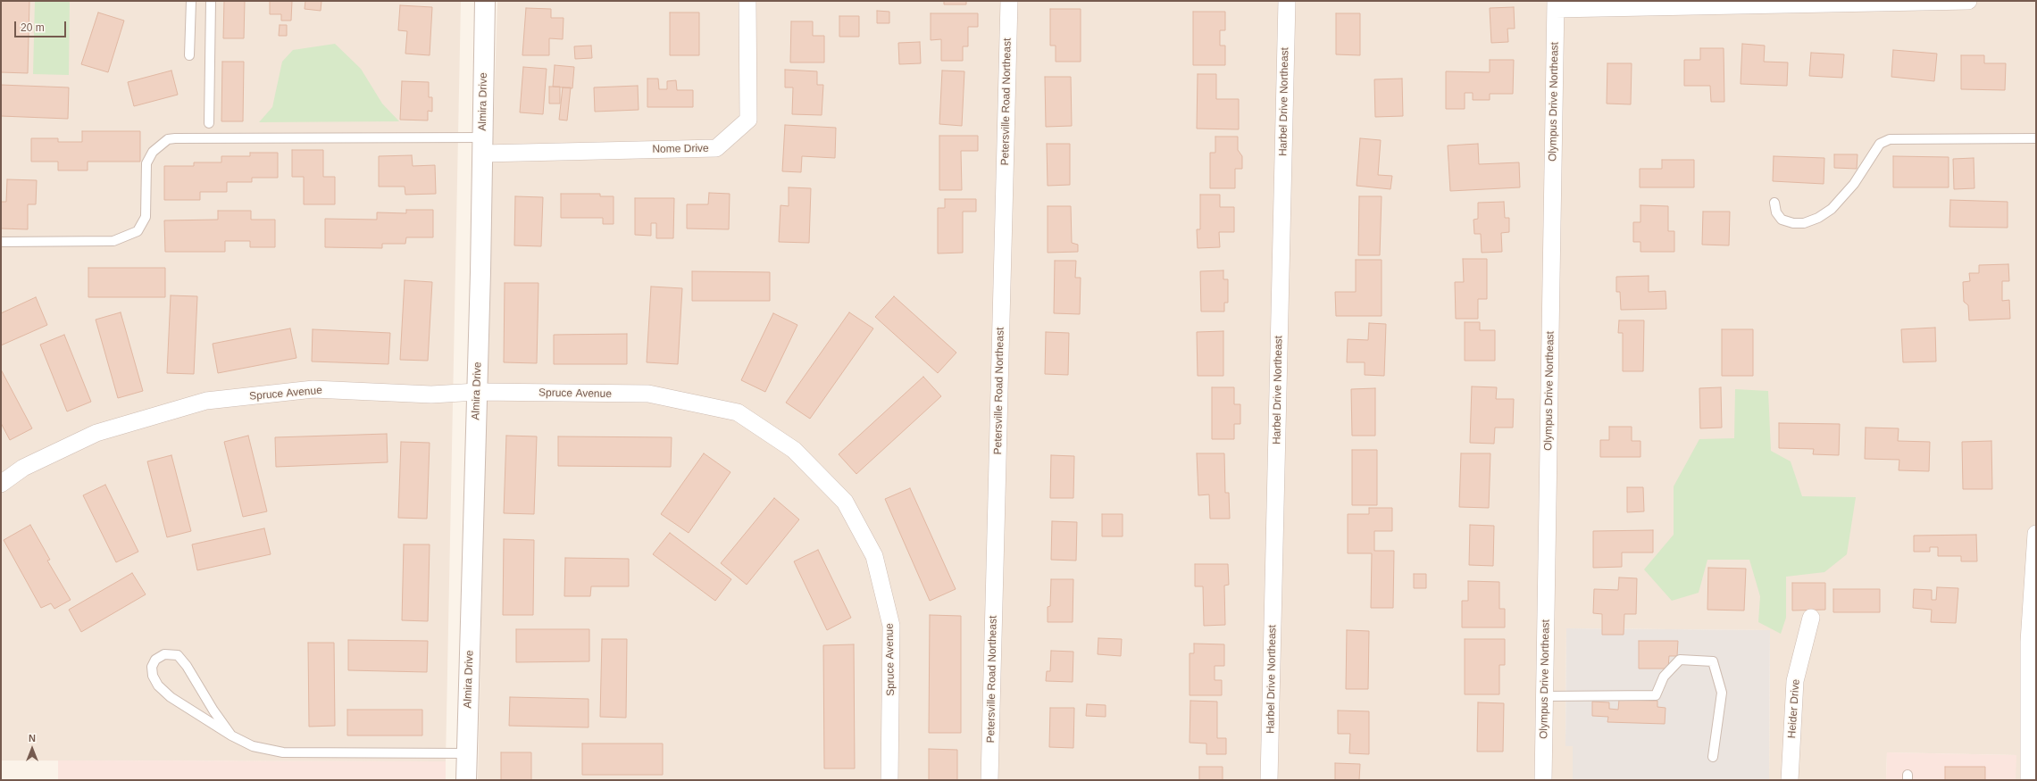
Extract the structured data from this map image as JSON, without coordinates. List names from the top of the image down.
{
  "streets": {
    "street": [
      "Almira Drive",
      "Petersville Road Northeast",
      "Harbel Drive Northeast",
      "Olympus Drive Northeast",
      "Nome Drive",
      "Spruce Avenue",
      "Heider Drive"
    ]
  },
  "crossings": [
    ["Almira Drive", "Nome Drive"],
    ["Almira Drive", "Spruce Avenue"]
  ],
  "scale_bar": "20 m",
  "north": "top"
}
